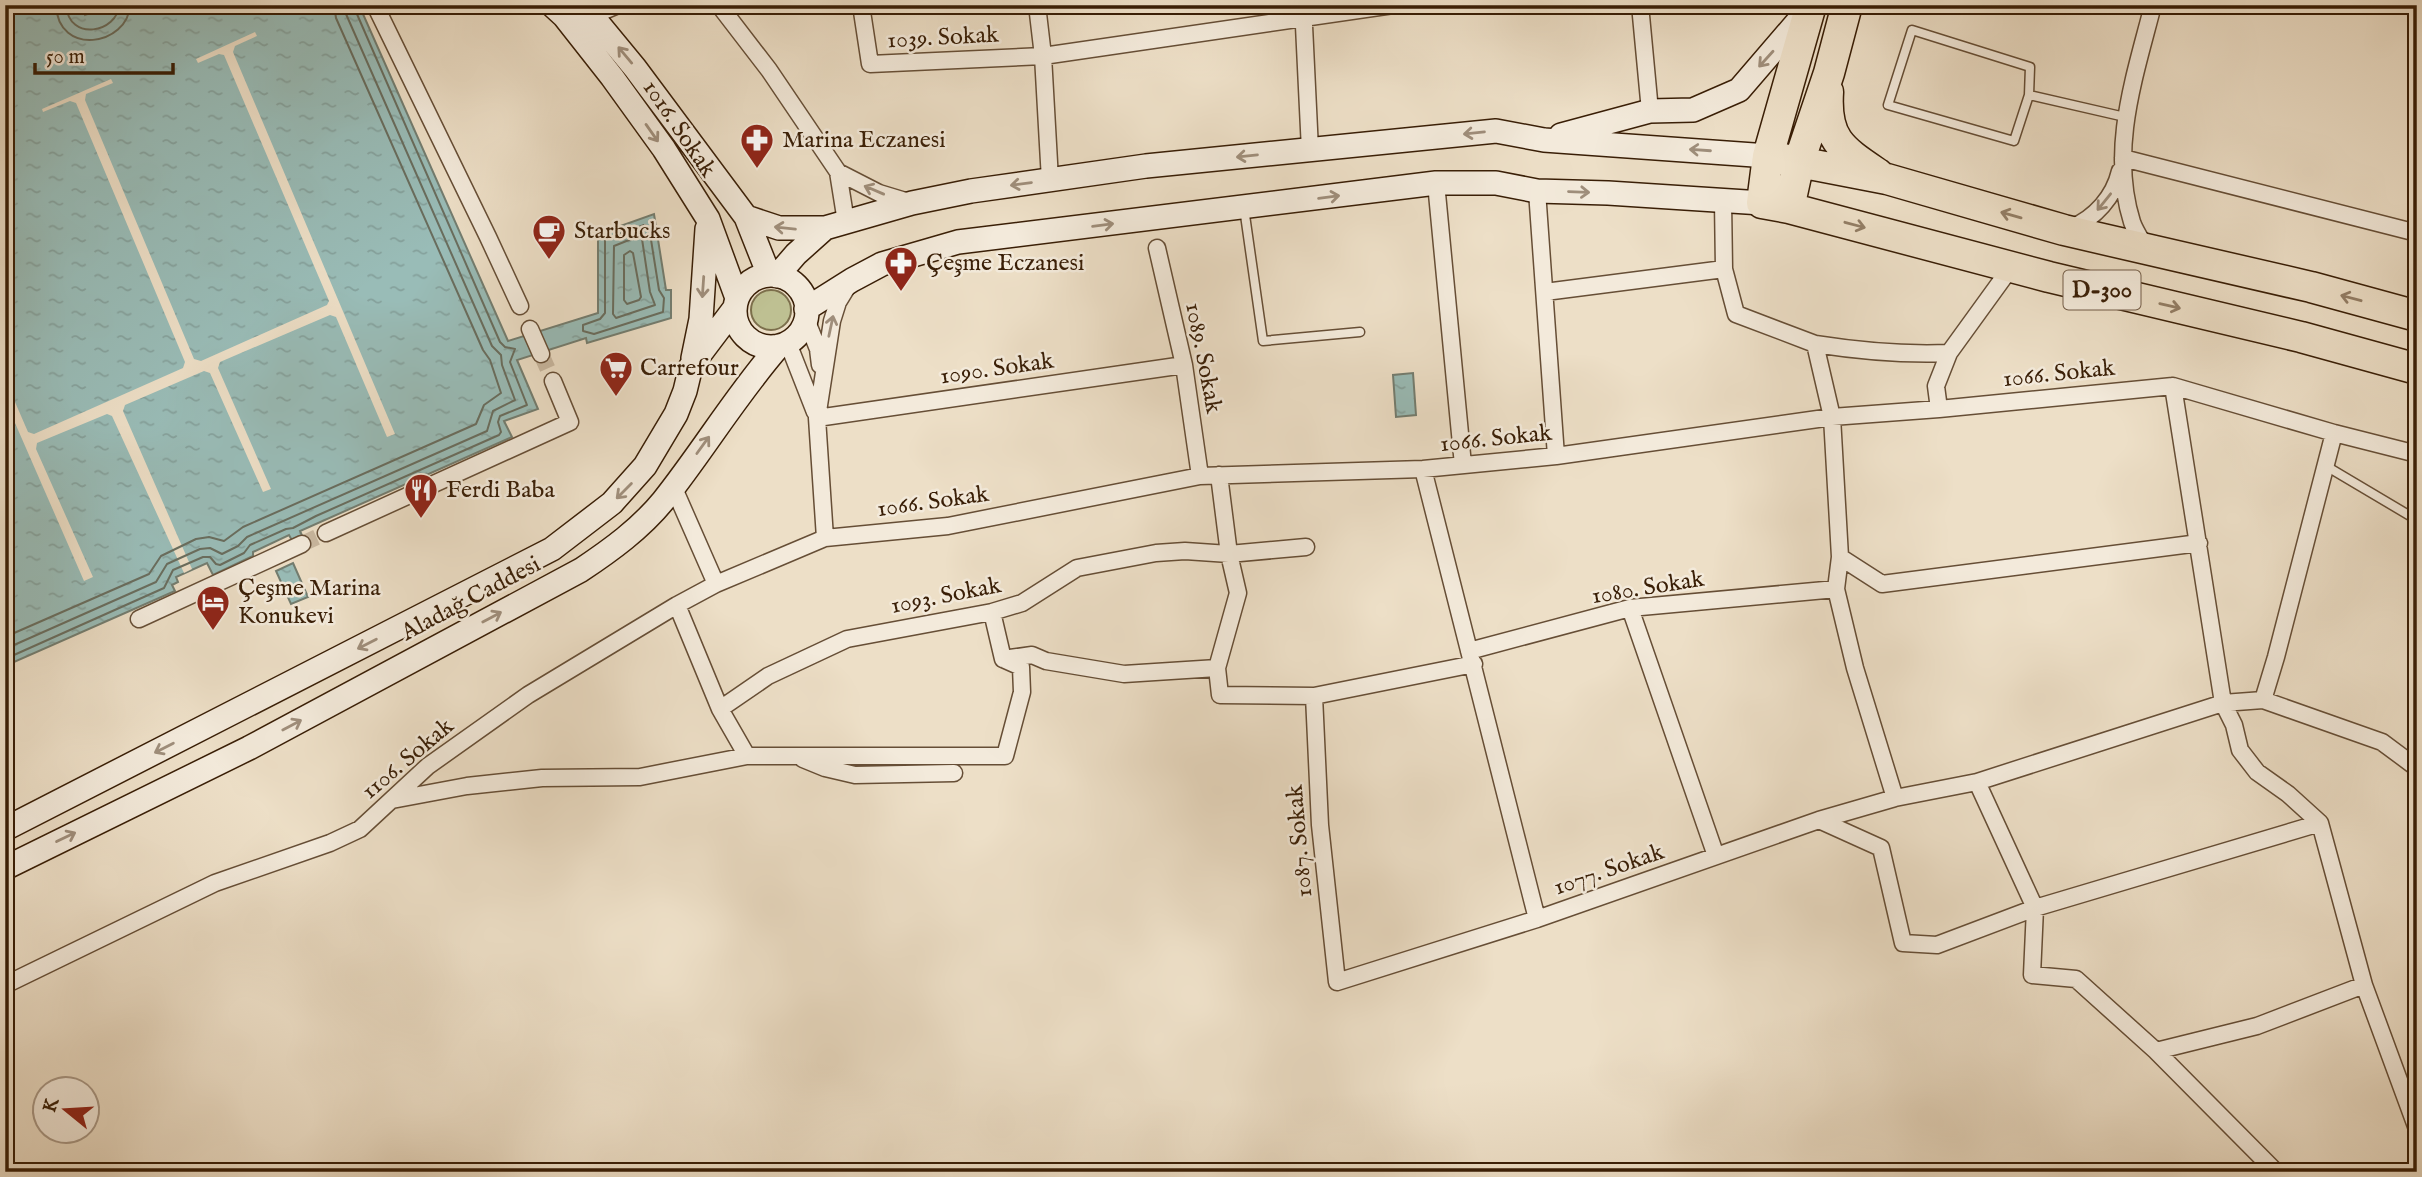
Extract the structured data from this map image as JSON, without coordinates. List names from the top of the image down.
{
  "streets": {
    "highway": ["D-300"],
    "main road": ["1016. Sokak", "Aladağ Caddesi"],
    "street": [
      "1039. Sokak",
      "1089. Sokak",
      "1090. Sokak",
      "1066. Sokak",
      "1080. Sokak",
      "1093. Sokak",
      "1106. Sokak",
      "1087. Sokak",
      "1077. Sokak"
    ]
  },
  "crossings": [
    ["1016. Sokak", "Aladağ Caddesi"],
    ["1089. Sokak", "1090. Sokak"],
    ["1089. Sokak", "1066. Sokak"],
    ["1066. Sokak", "1106. Sokak"],
    ["1080. Sokak", "1087. Sokak"],
    ["1087. Sokak", "1077. Sokak"]
  ],
  "places": {
    "pharmacy": ["Marina Eczanesi", "Çeşme Eczanesi"],
    "cafe": ["Starbucks"],
    "supermarket": ["Carrefour"],
    "restaurant": ["Ferdi Baba"],
    "hotel": ["Çeşme Marina Konukevi"]
  },
  "scale_bar": "50 m",
  "north": "left"
}
